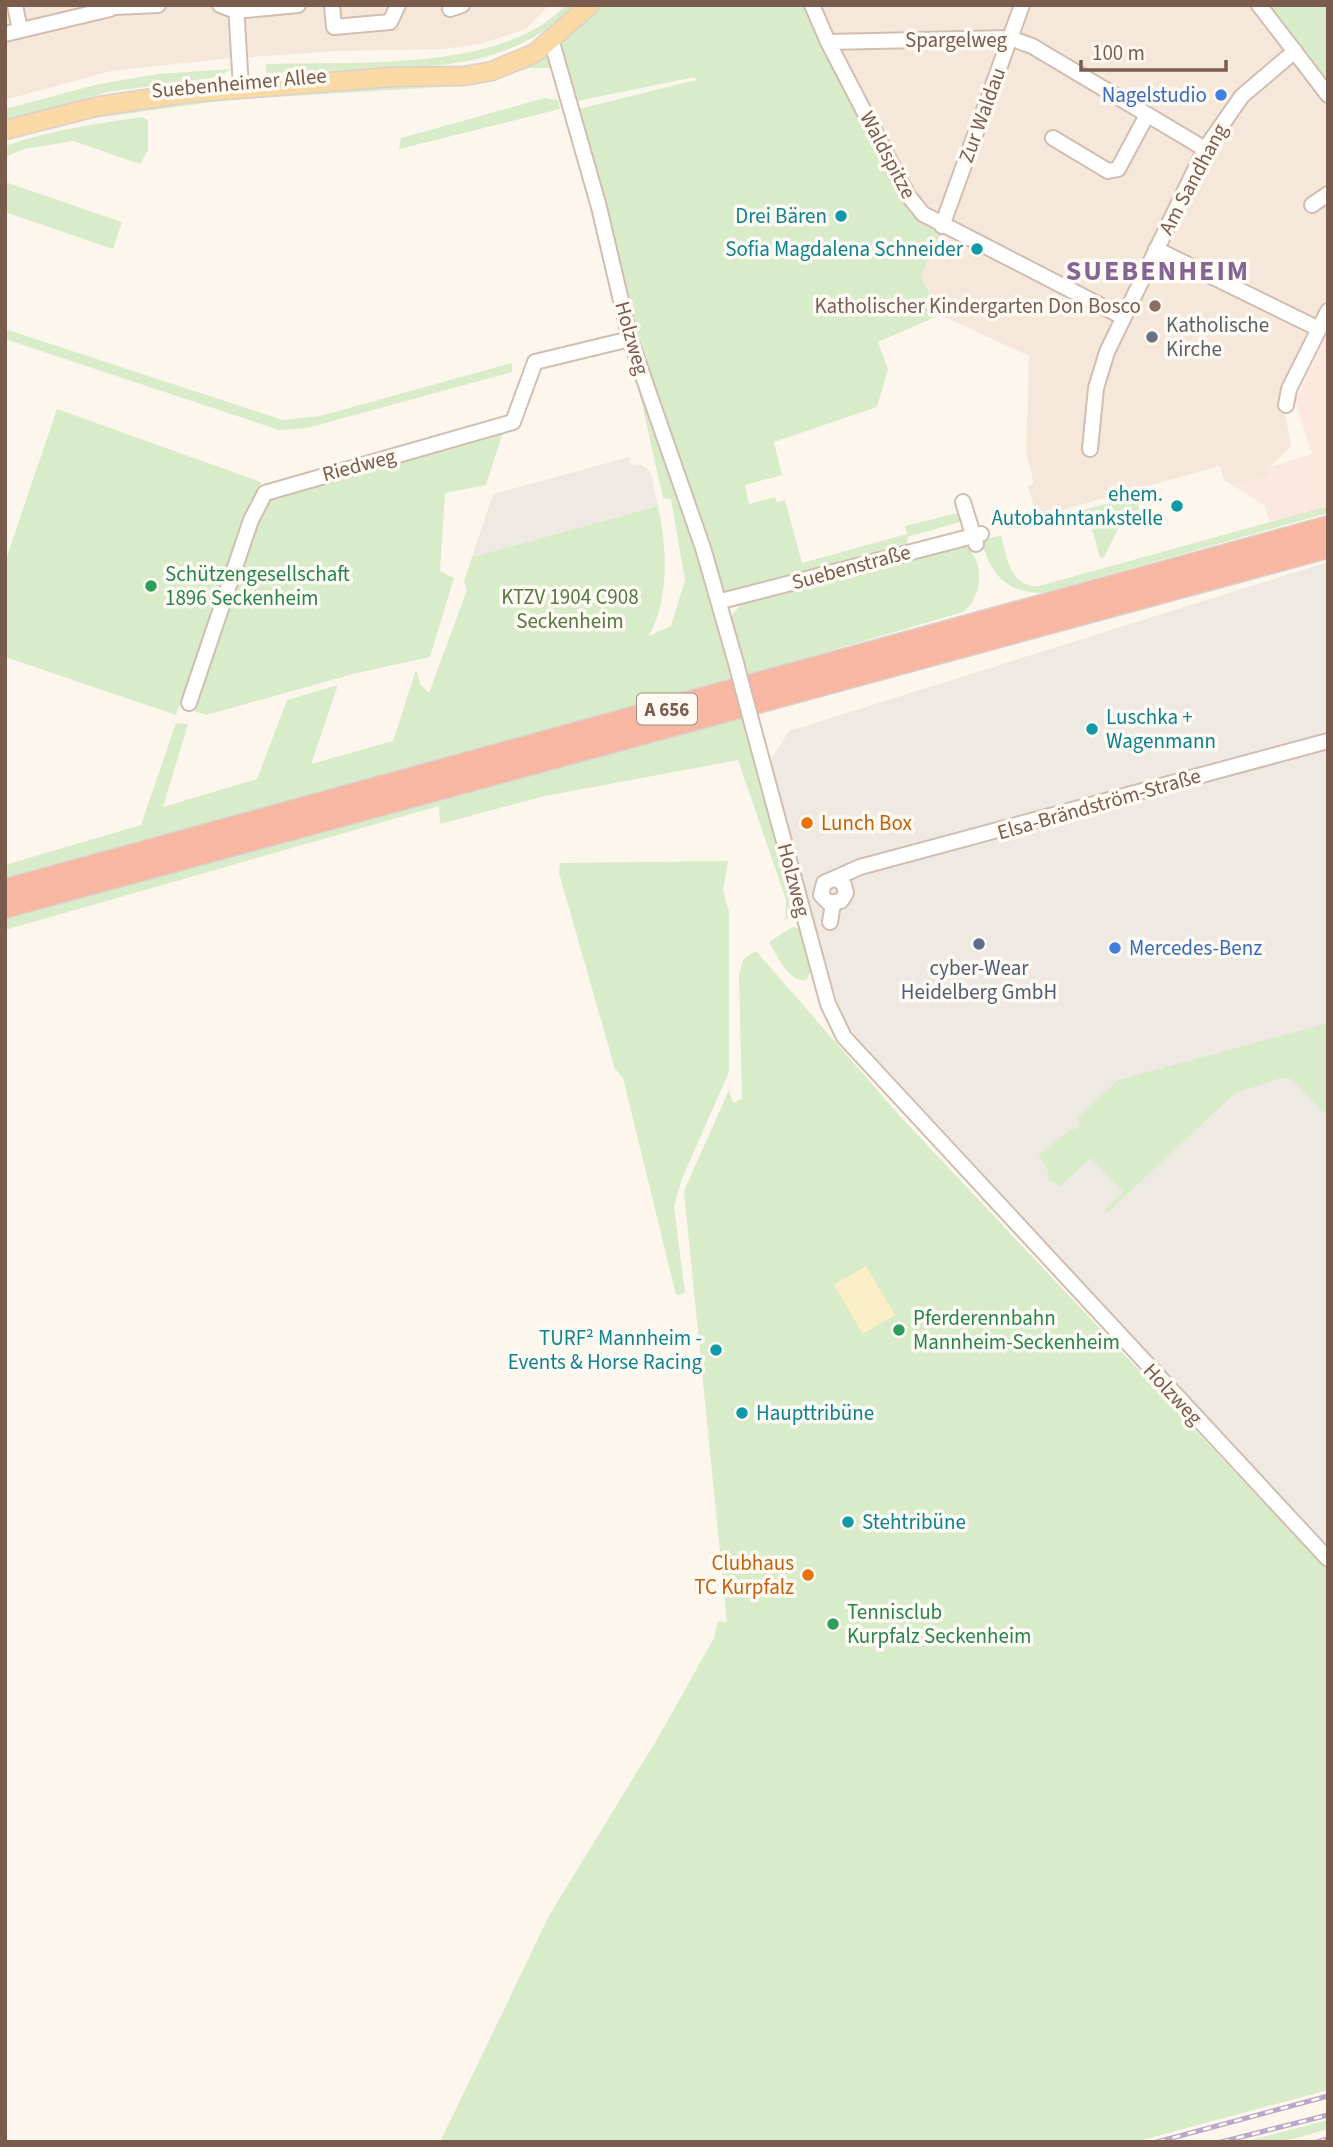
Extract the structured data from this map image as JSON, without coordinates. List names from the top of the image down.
{
  "streets": {
    "highway": ["A 656"],
    "main road": ["Suebenheimer Allee"],
    "street": [
      "Spargelweg",
      "Zur Waldau",
      "Waldspitze",
      "Am Sandhang",
      "Holzweg",
      "Riedweg",
      "Suebenstraße",
      "Elsa-Brändström-Straße"
    ]
  },
  "crossings": [
    ["Spargelweg", "Zur Waldau"],
    ["Spargelweg", "Waldspitze"],
    ["Spargelweg", "Am Sandhang"],
    ["Suebenheimer Allee", "Holzweg"],
    ["Zur Waldau", "Waldspitze"],
    ["Waldspitze", "Am Sandhang"],
    ["Holzweg", "Riedweg"],
    ["Holzweg", "Suebenstraße"]
  ],
  "districts": ["SUEBENHEIM"],
  "parks": ["KTZV 1904 C908 Seckenheim"],
  "places": [
    "Nagelstudio",
    "Drei Bären",
    "Sofia Magdalena Schneider",
    "Katholischer Kindergarten Don Bosco",
    "Katholische Kirche",
    "ehem. Autobahntankstelle",
    "Schützengesellschaft 1896 Seckenheim",
    "Luschka + Wagenmann",
    "Lunch Box",
    "cyber-Wear Heidelberg GmbH",
    "Mercedes-Benz",
    "Pferderennbahn Mannheim-Seckenheim",
    "TURF² Mannheim - Events & Horse Racing",
    "Haupttribüne",
    "Stehtribüne",
    "Clubhaus TC Kurpfalz",
    "Tennisclub Kurpfalz Seckenheim"
  ],
  "scale_bar": "100 m"
}
